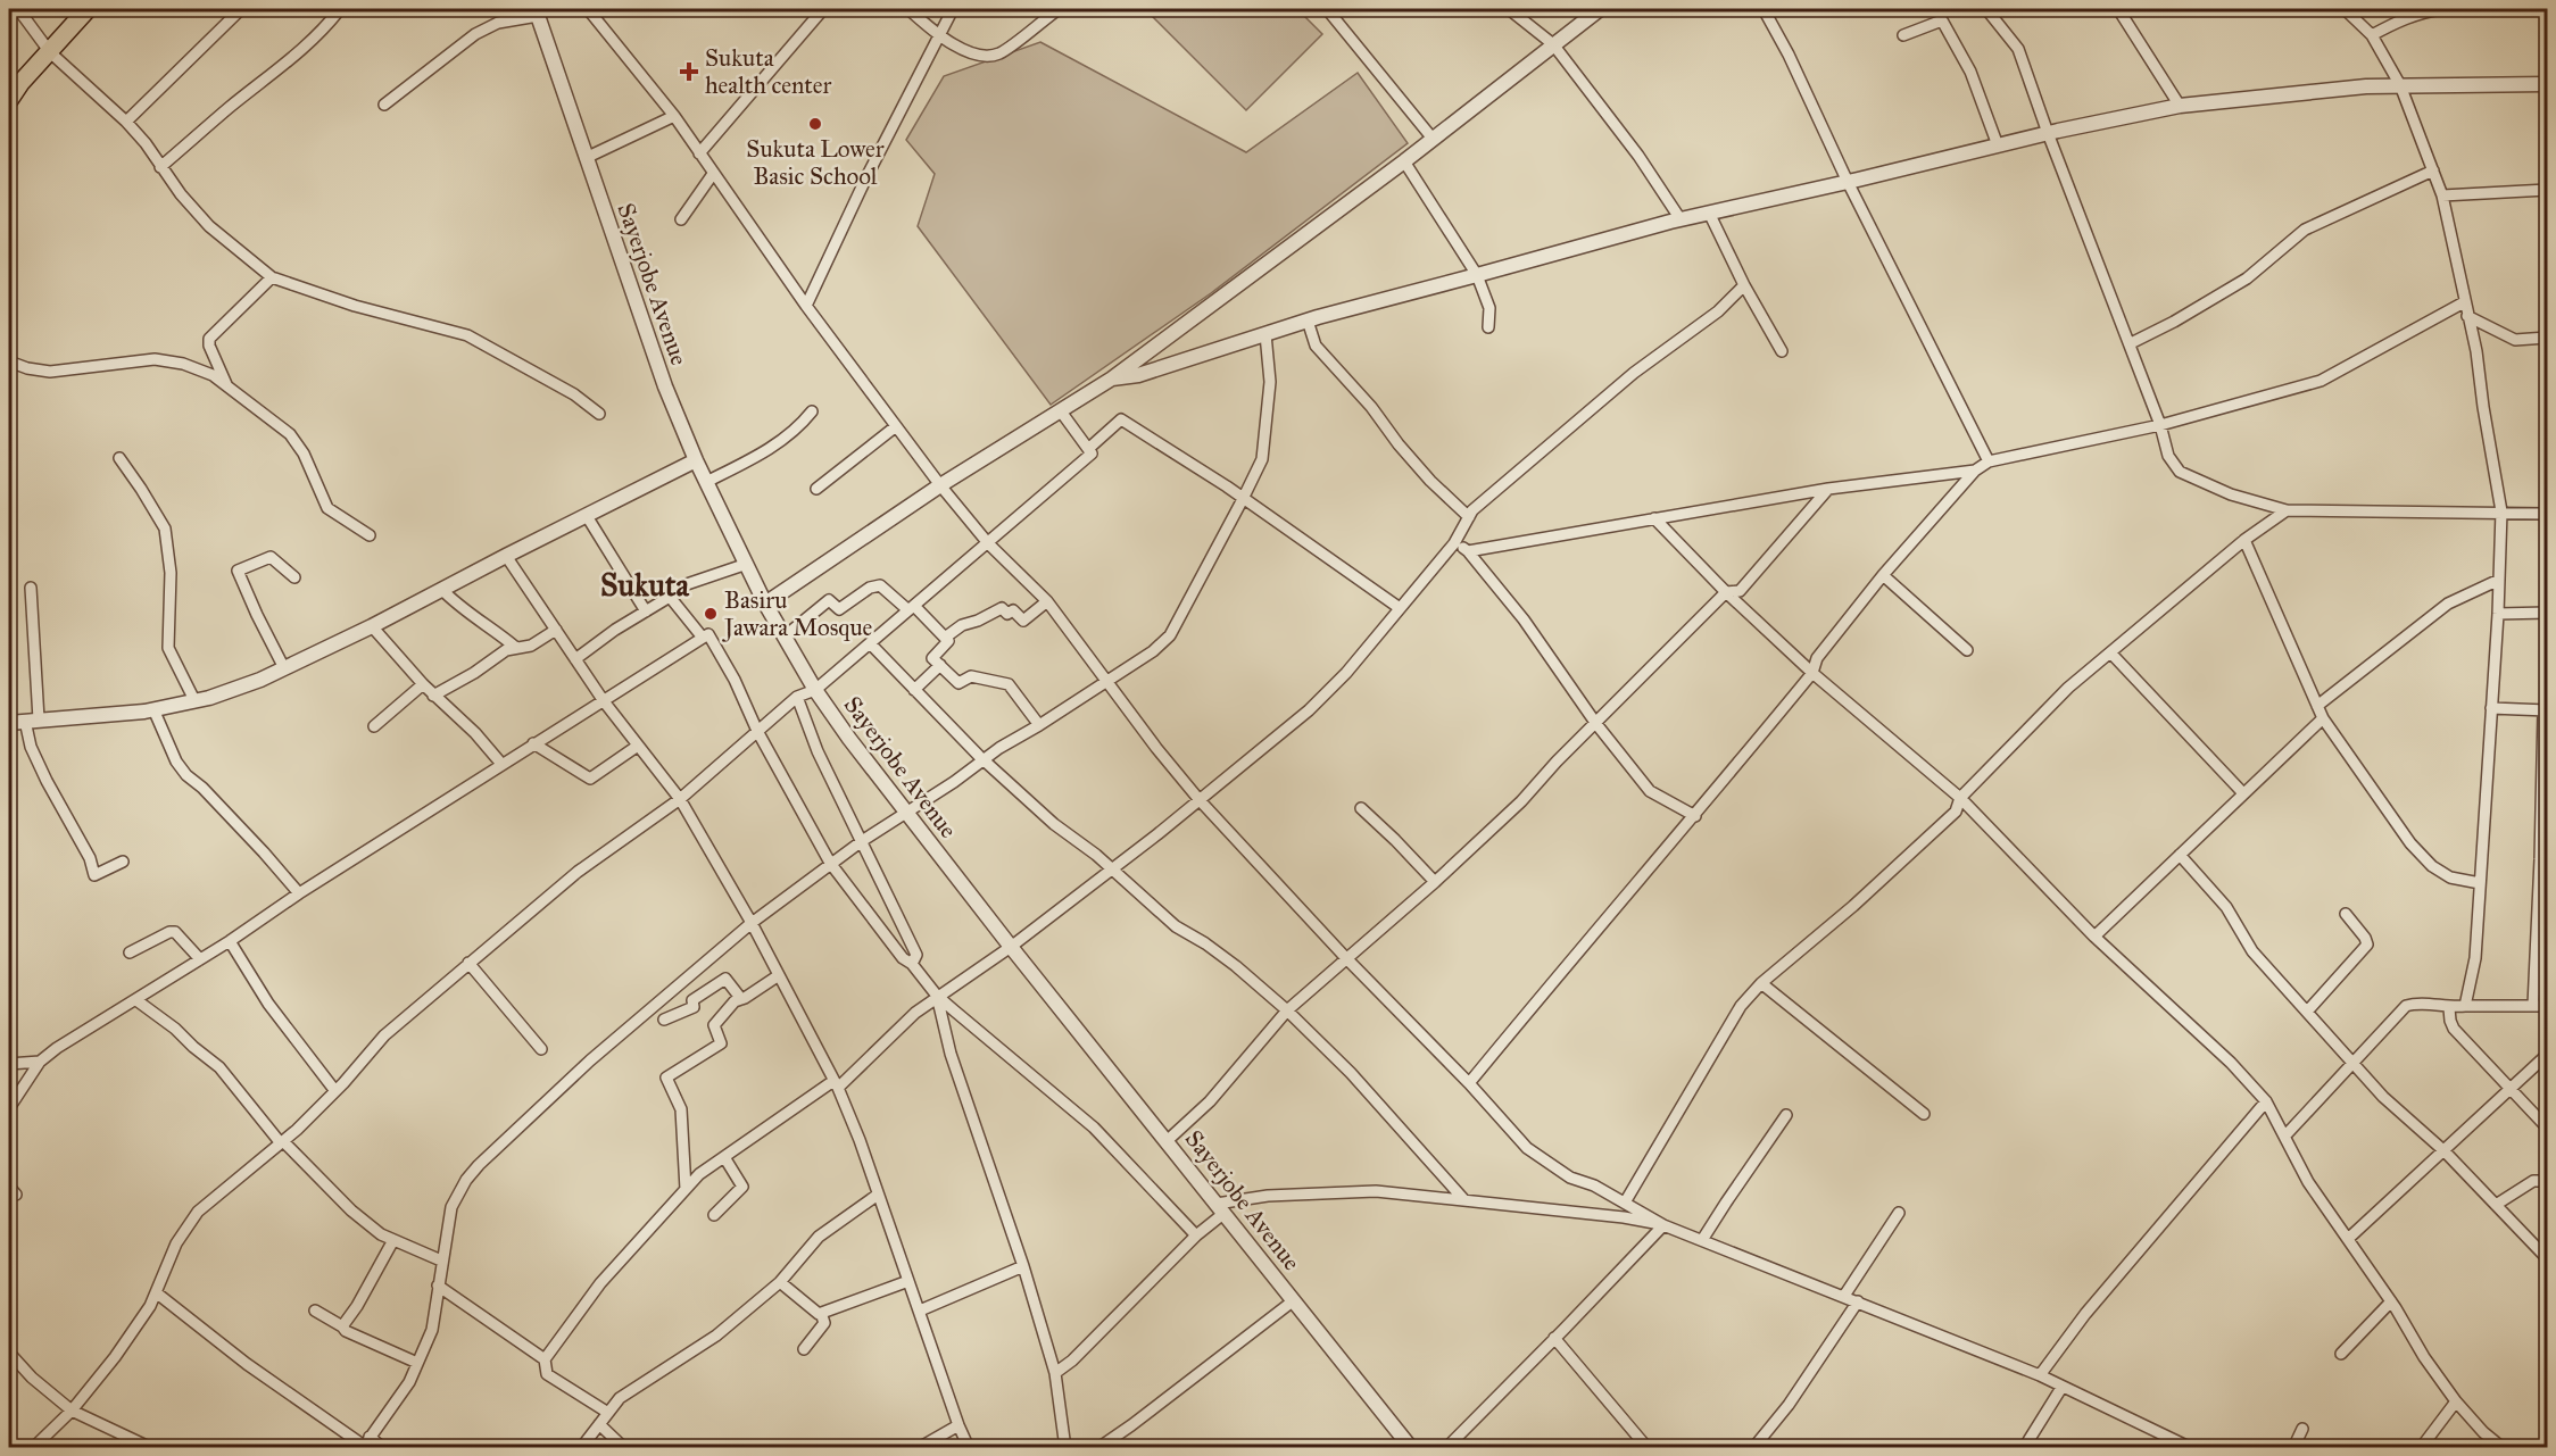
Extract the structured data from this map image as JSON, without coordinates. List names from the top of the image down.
{
  "streets": {
    "street": ["Sayerjobe Avenue"]
  },
  "districts": ["Sukuta"],
  "places": {
    "health": ["Sukuta health center"],
    "other": ["Sukuta Lower Basic School", "Basiru Jawara Mosque"]
  }
}
